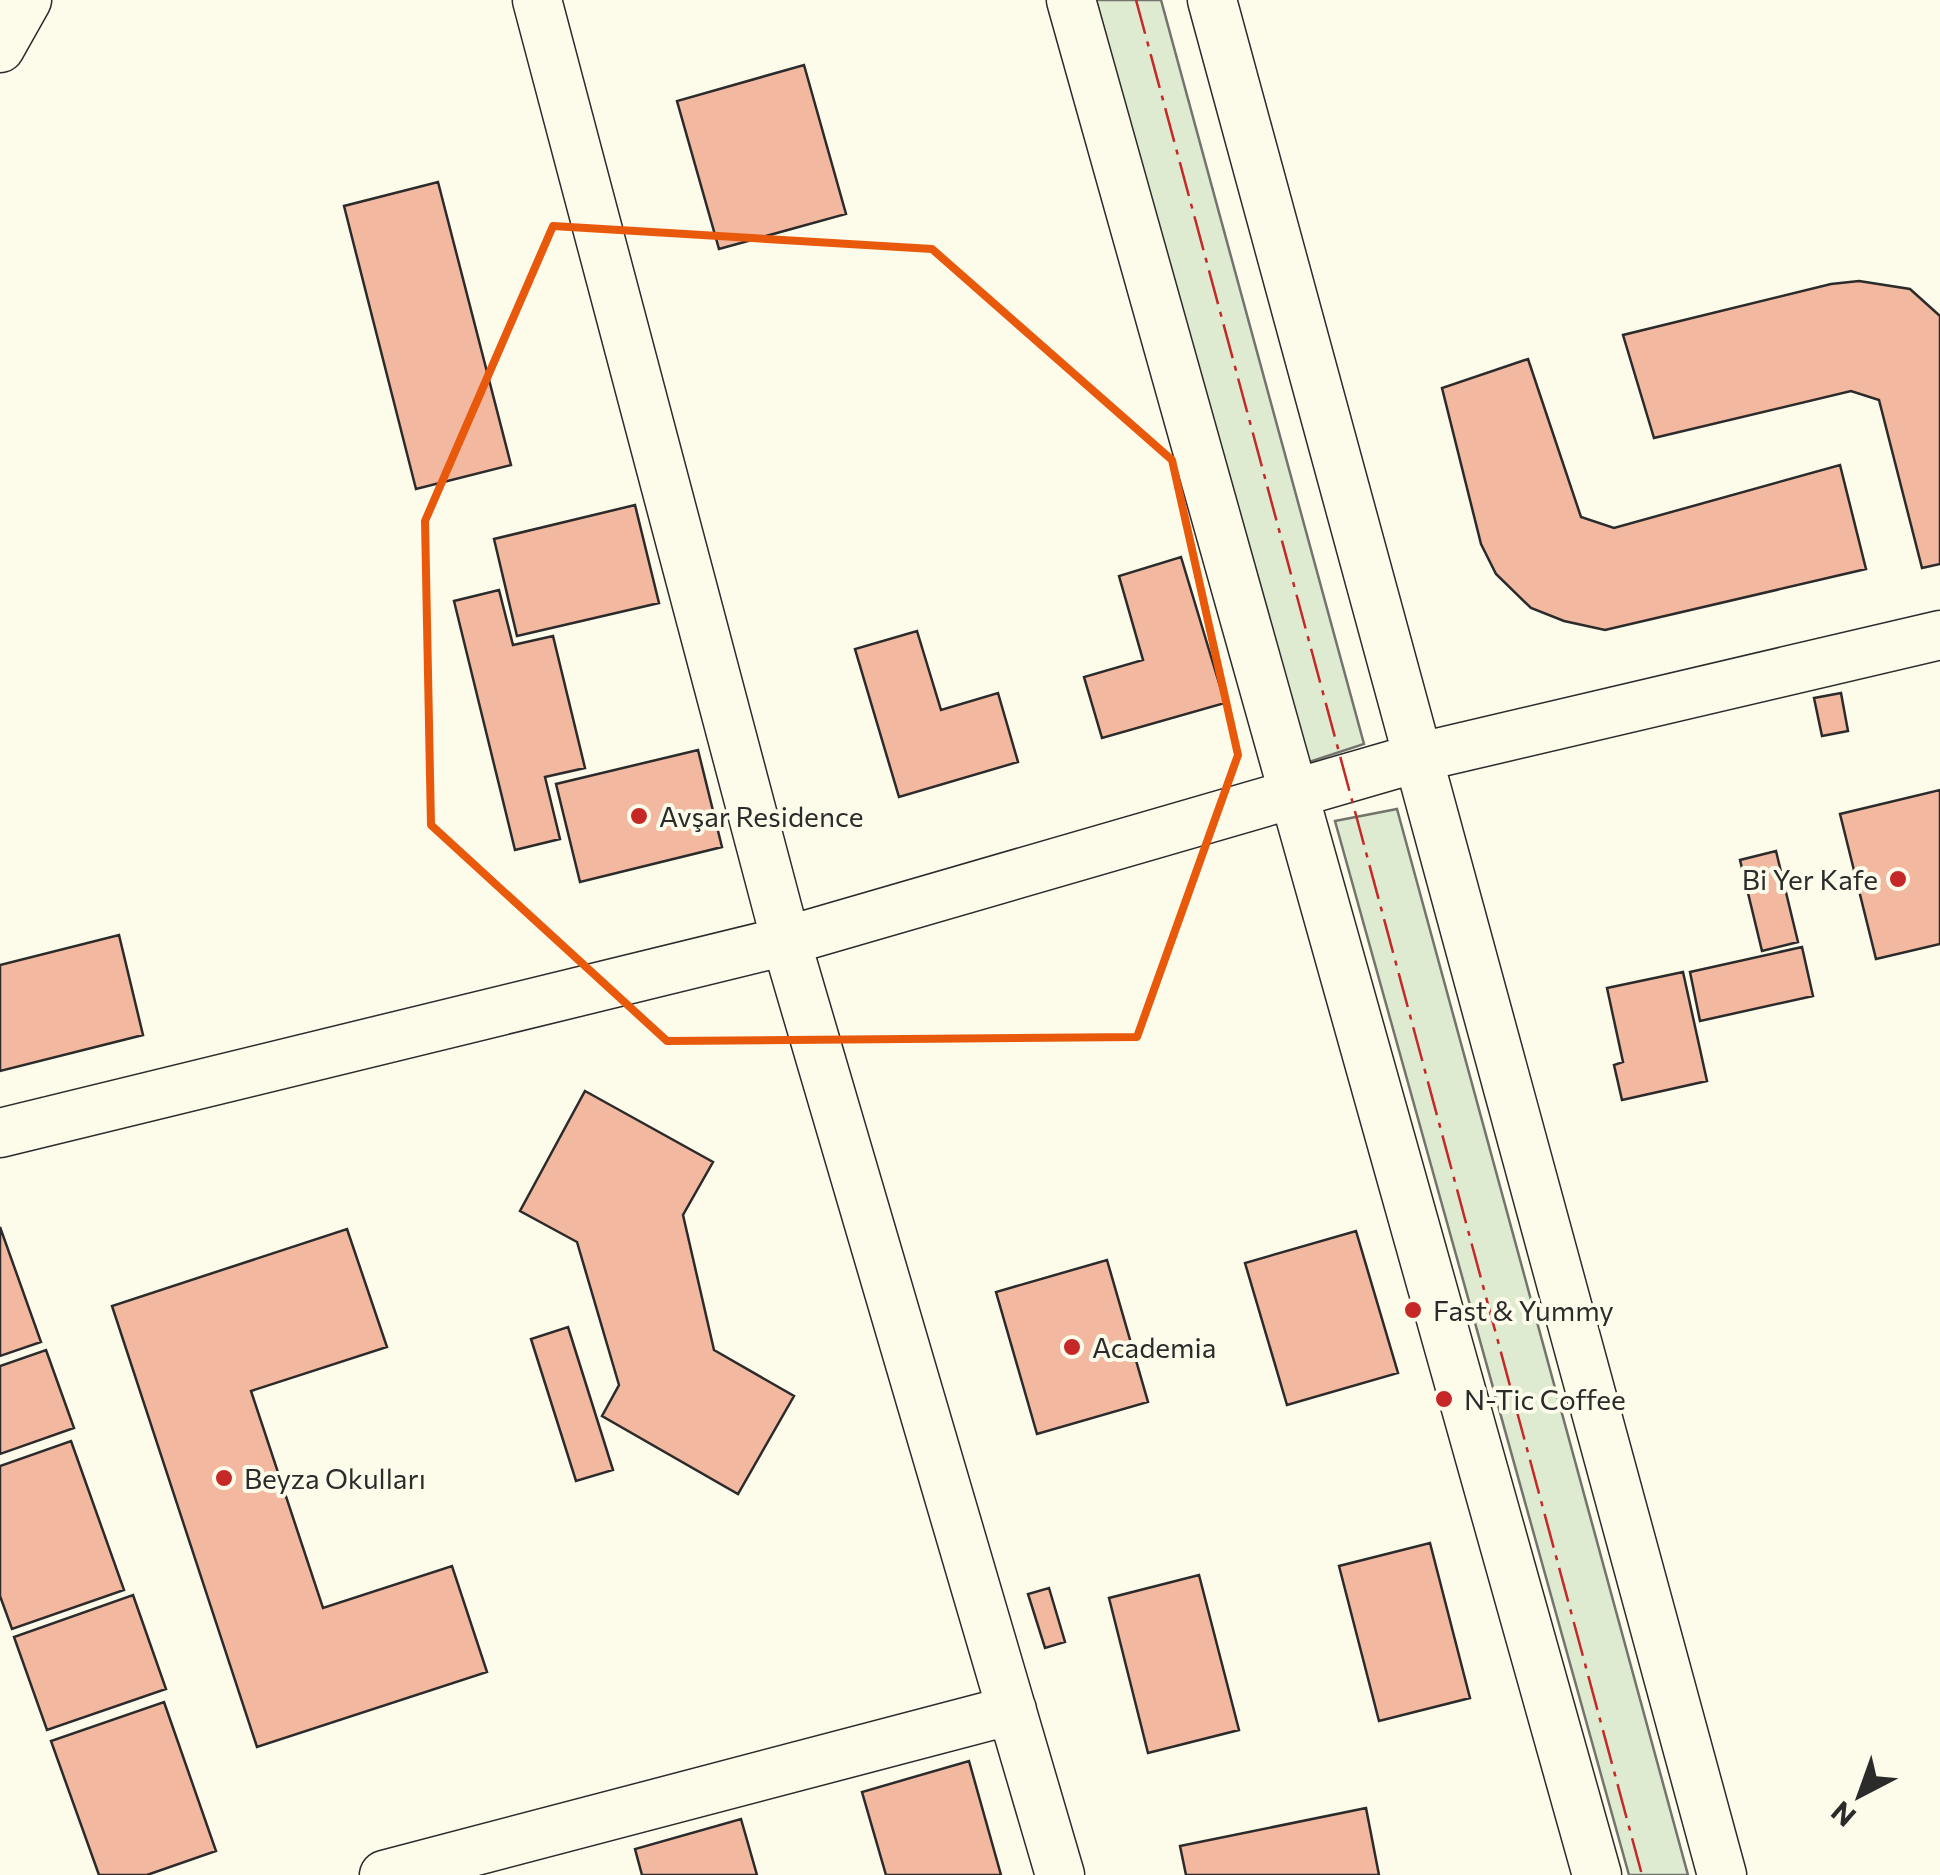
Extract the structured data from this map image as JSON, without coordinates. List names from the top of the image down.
{
  "places": [
    "Avşar Residence",
    "Bi Yer Kafe",
    "Fast & Yummy",
    "Academia",
    "N-Tic Coffee",
    "Beyza Okulları"
  ],
  "north": "bottom left"
}
